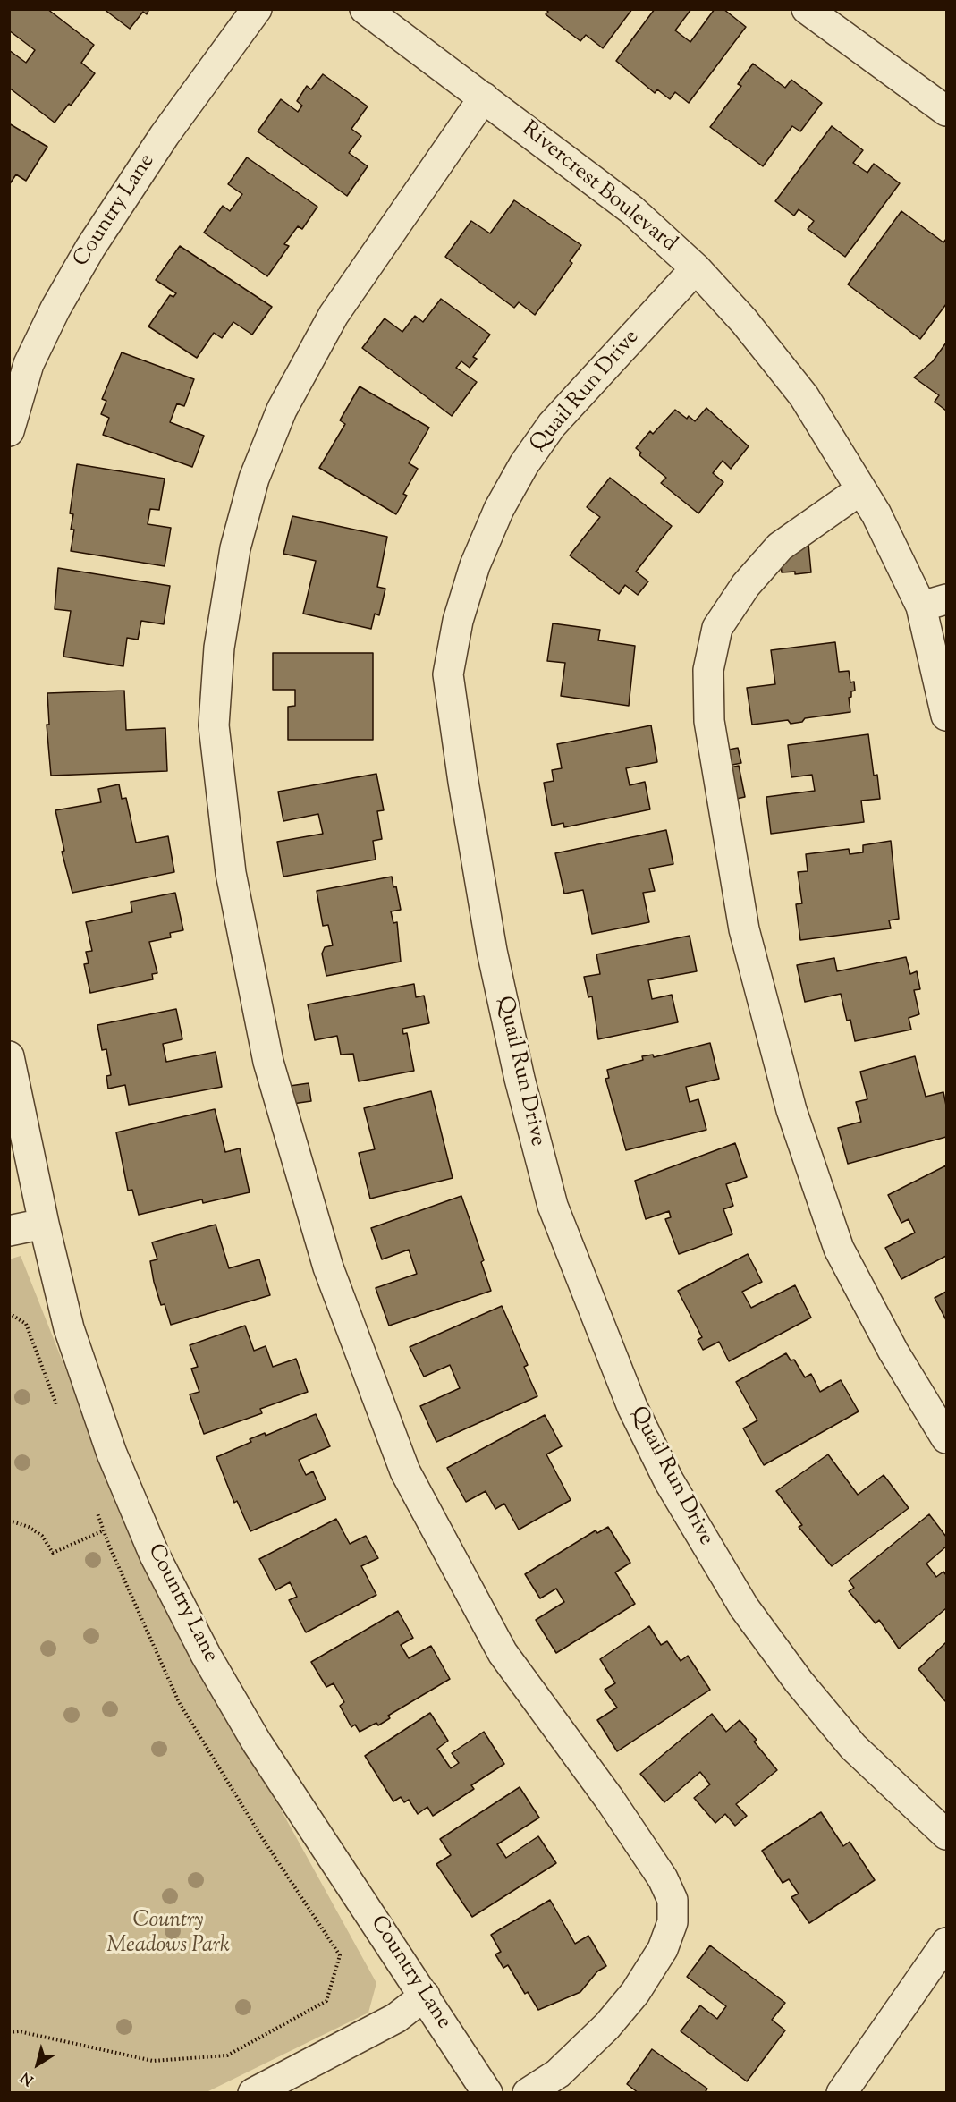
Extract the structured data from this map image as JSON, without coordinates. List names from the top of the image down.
{
  "streets": {
    "street": ["Rivercrest Boulevard", "Country Lane", "Quail Run Drive"]
  },
  "crossings": [
    ["Rivercrest Boulevard", "Quail Run Drive"]
  ],
  "parks": ["Country Meadows Park"],
  "north": "bottom left"
}
